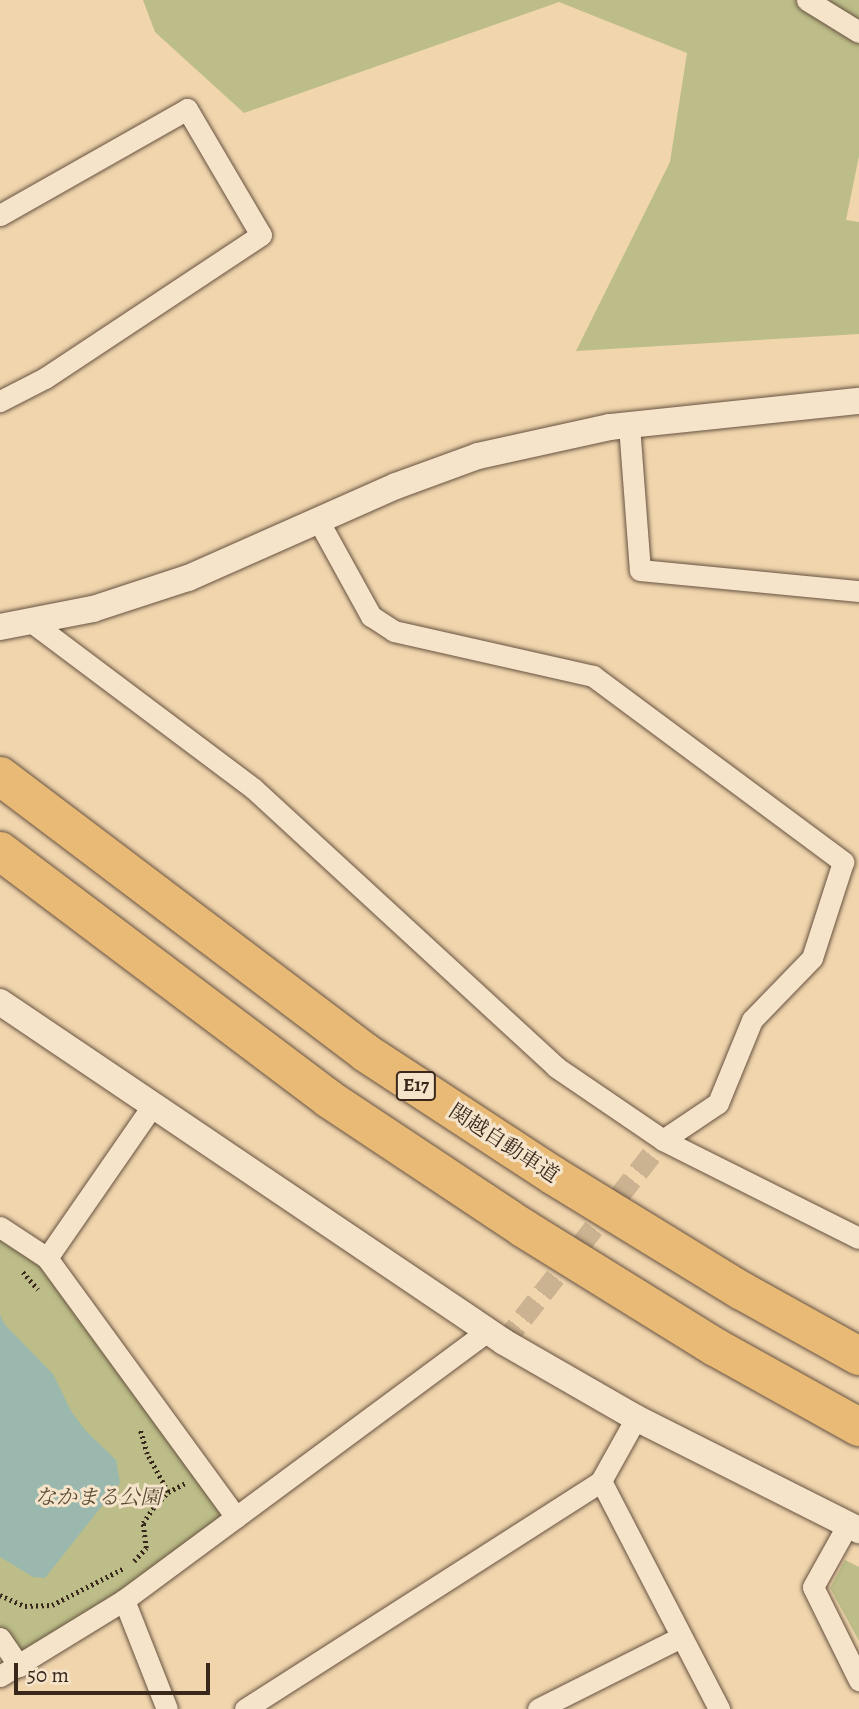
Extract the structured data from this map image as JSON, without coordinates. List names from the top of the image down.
{
  "streets": {
    "highway": ["E17", "関越自動車道"]
  },
  "parks": ["なかまる公園"],
  "scale_bar": "50 m"
}
